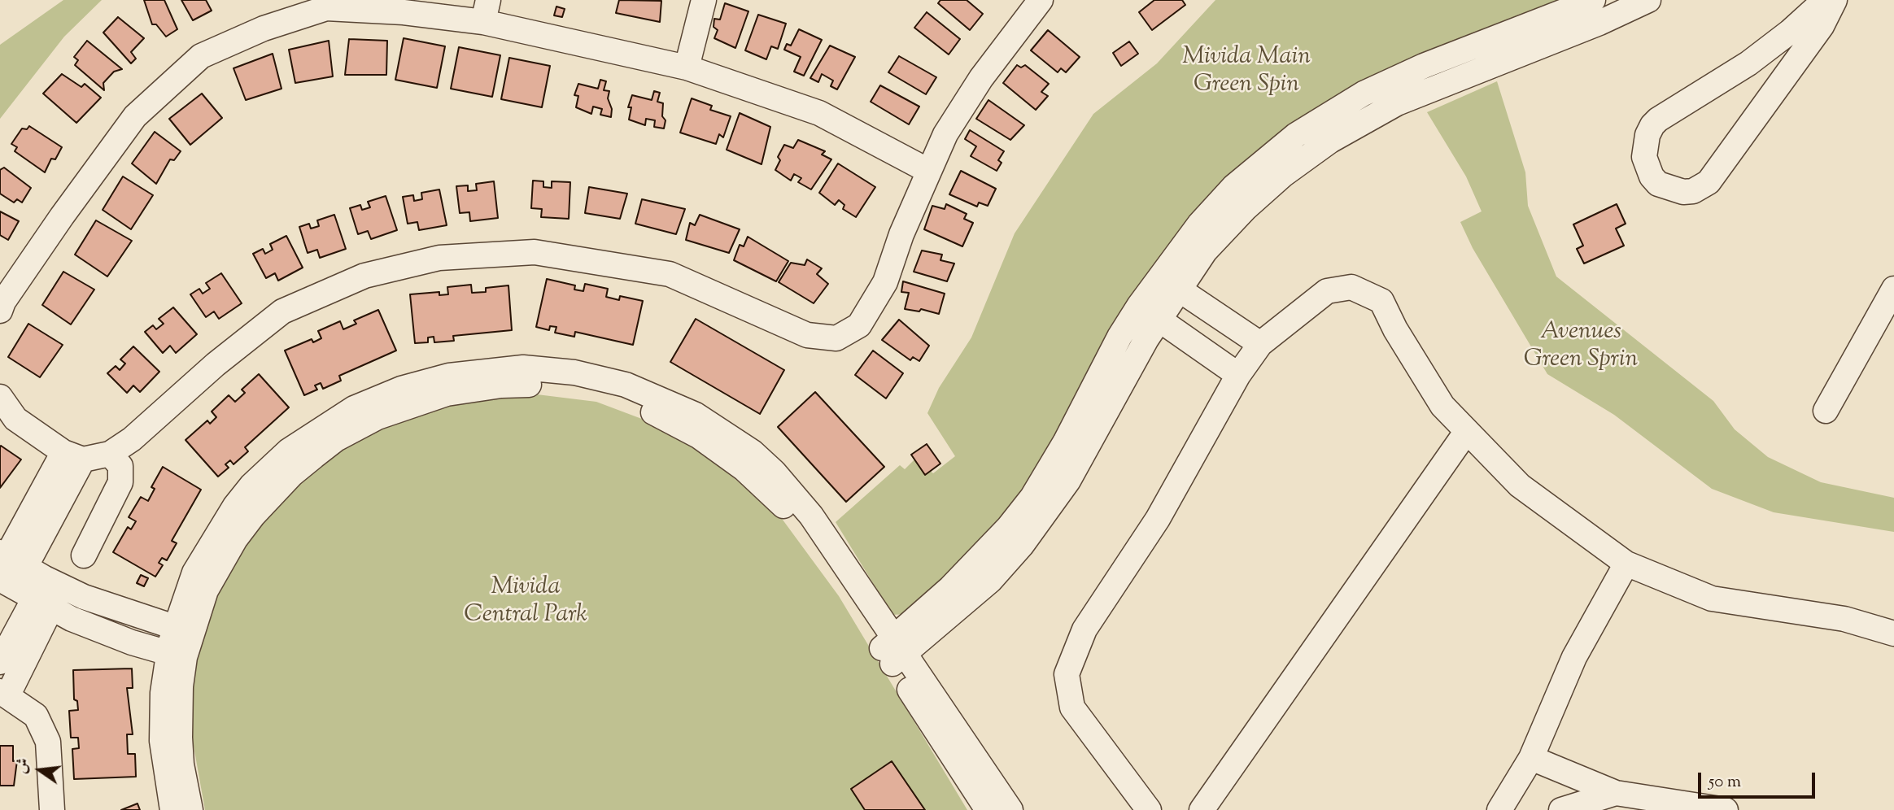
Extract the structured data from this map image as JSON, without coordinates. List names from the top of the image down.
{
  "parks": ["Mivida Main Green Spin", "Avenues Green Sprin", "Mivida Central Park"],
  "scale_bar": "50 m",
  "north": "left"
}
